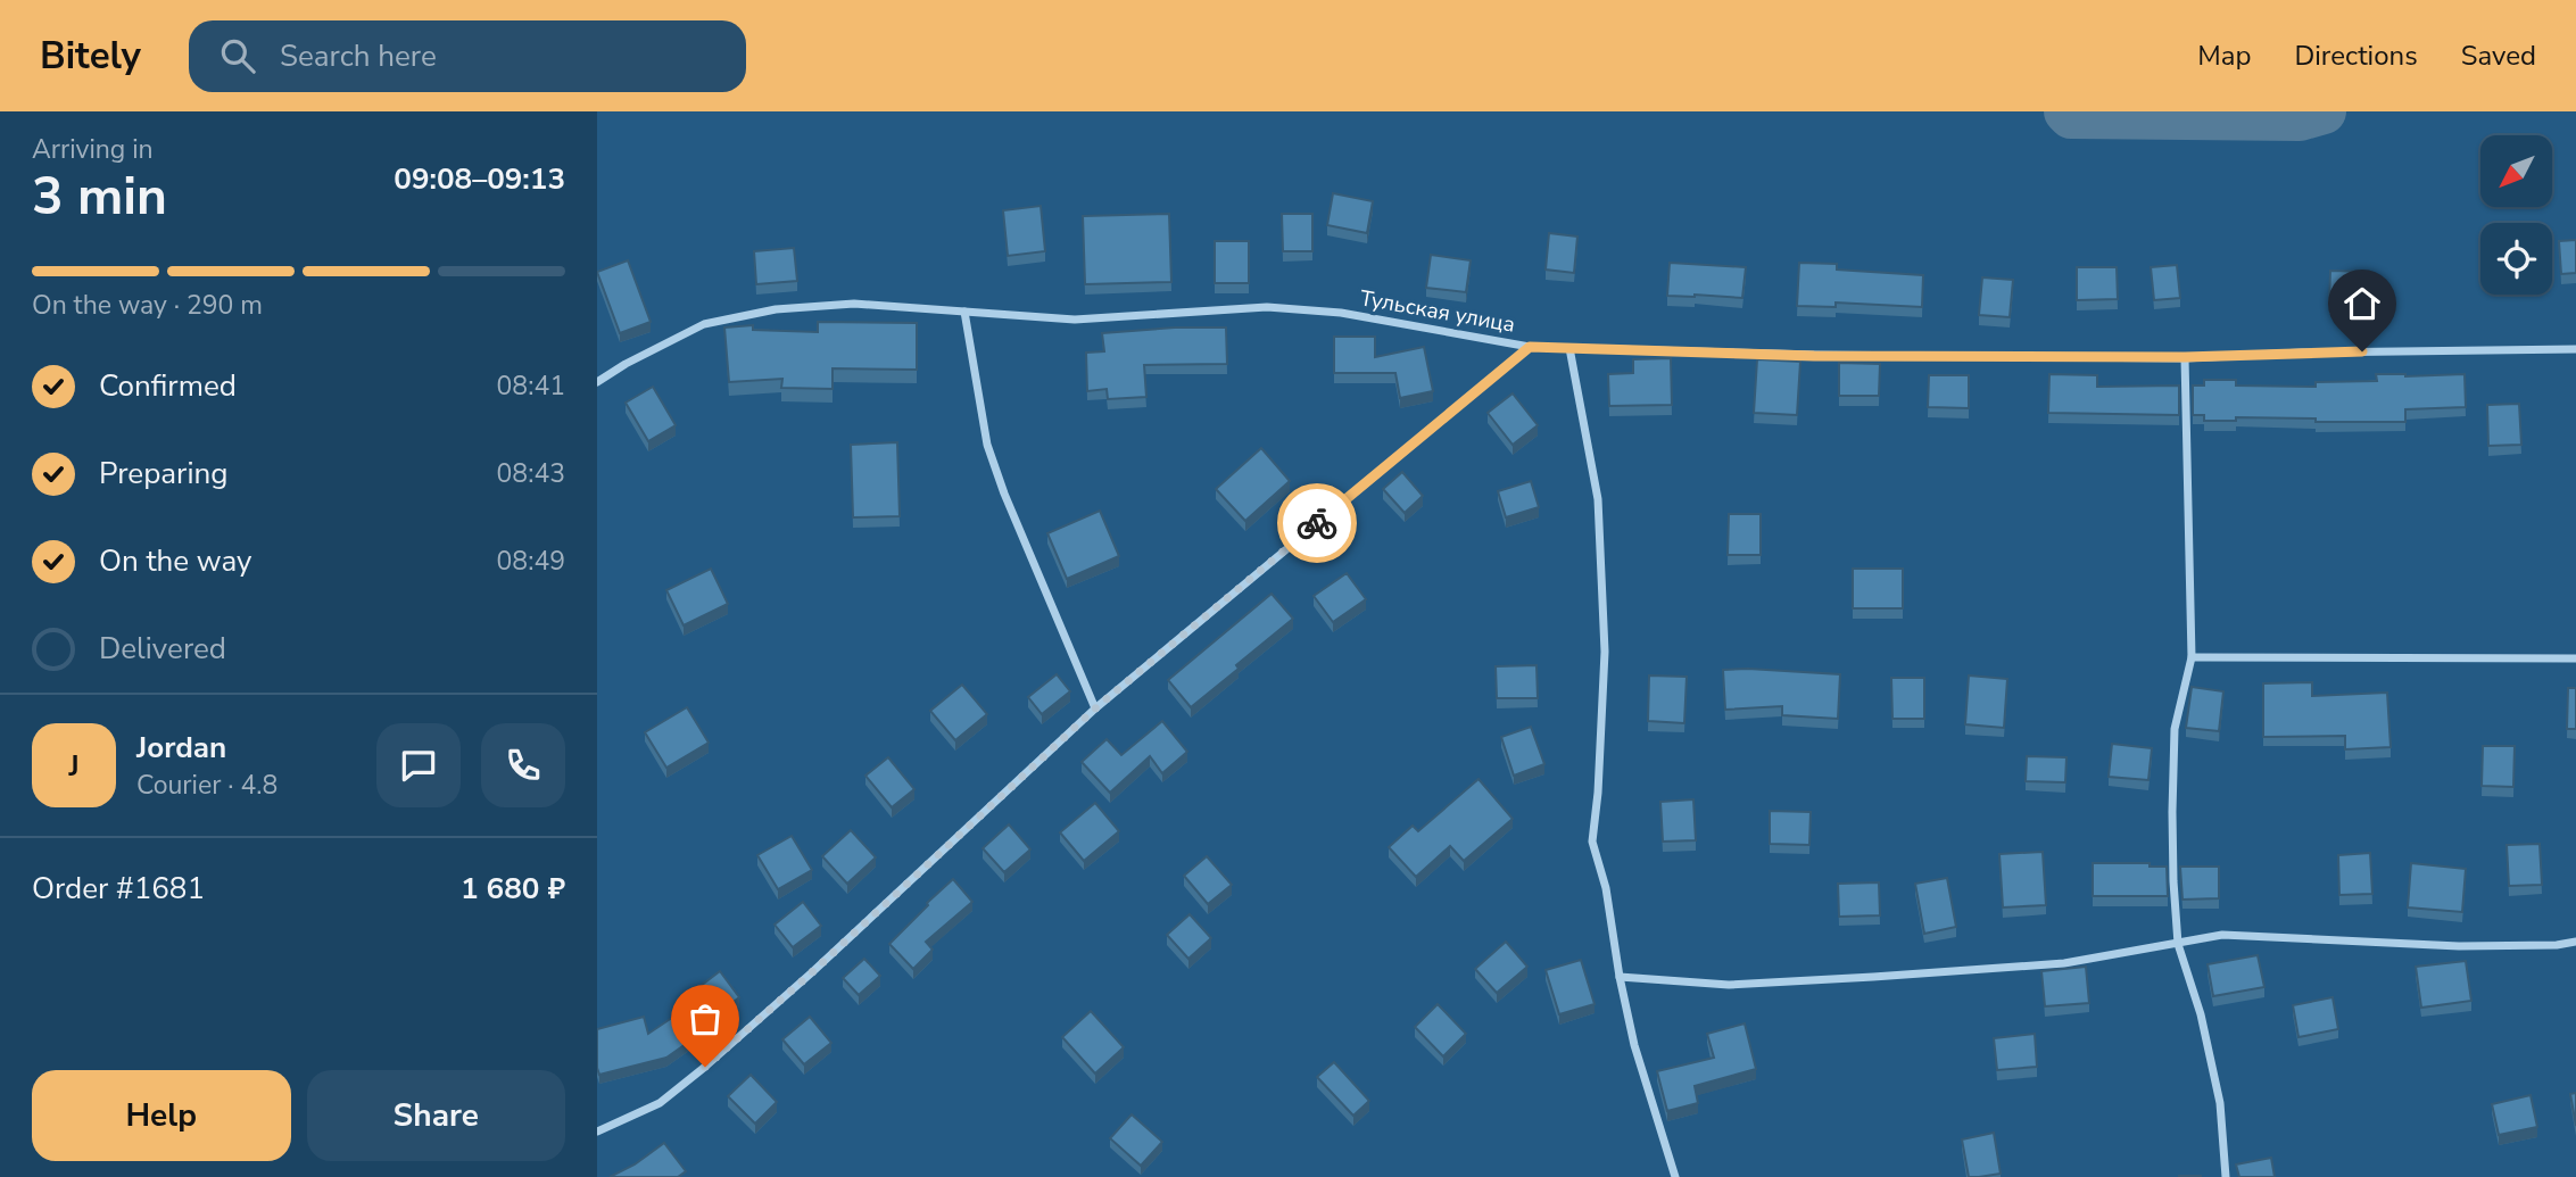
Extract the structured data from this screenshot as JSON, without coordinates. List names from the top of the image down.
{
  "streets": {
    "street": ["Тульская улица"]
  },
  "north": "bottom left",
  "page": {
    "header": "Bitely",
    "search": "Search here",
    "nav": ["Map", "Directions", "Saved"],
    "heading": ["3 min", "Arriving in", "09:08–09:13"],
    "panel": [
      "Jordan",
      "Courier · 4.8",
      "Order #1681",
      "1 680 ₽"
    ],
    "bar": "On the way · 290 m",
    "list": [
      ["Confirmed", "08:41"],
      ["Preparing", "08:43"],
      ["On the way", "08:49"],
      "Delivered"
    ],
    "round": "J",
    "buttons": ["Help", "Share"]
  }
}
